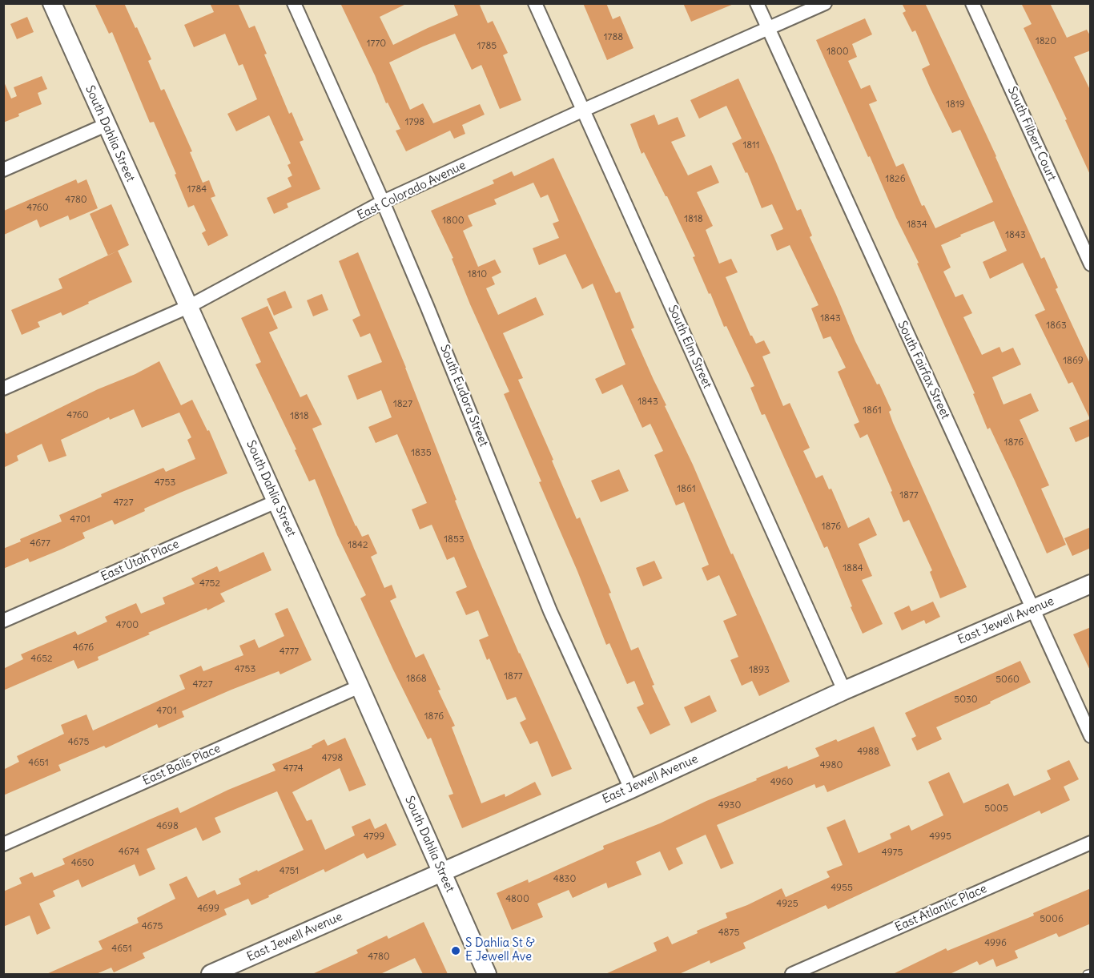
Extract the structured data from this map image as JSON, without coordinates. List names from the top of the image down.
{
  "streets": {
    "street": [
      "South Dahlia Street",
      "South Filbert Court",
      "East Colorado Avenue",
      "South Elm Street",
      "South Fairfax Street",
      "South Eudora Street",
      "East Utah Place",
      "East Jewell Avenue",
      "East Bails Place",
      "East Atlantic Place"
    ]
  },
  "crossings": [
    ["South Dahlia Street", "East Colorado Avenue"],
    ["South Dahlia Street", "East Utah Place"],
    ["South Dahlia Street", "East Jewell Avenue"],
    ["South Dahlia Street", "East Bails Place"],
    ["East Colorado Avenue", "South Elm Street"],
    ["East Colorado Avenue", "South Fairfax Street"],
    ["East Colorado Avenue", "South Eudora Street"],
    ["South Elm Street", "East Jewell Avenue"],
    ["South Fairfax Street", "East Jewell Avenue"],
    ["South Eudora Street", "East Jewell Avenue"]
  ],
  "places": ["S Dahlia St & E Jewell Ave"],
  "house_numbers": [
    "1788",
    "1820",
    "1770",
    "1785",
    "1800",
    "1819",
    "1798",
    "1811",
    "1826",
    "1784",
    "4780",
    "4760",
    "1818",
    "1800",
    "1834",
    "1843",
    "1810",
    "1843",
    "1863",
    "1869",
    "1843",
    "1827",
    "1861",
    "4760",
    "1818",
    "1876",
    "1835",
    "4753",
    "1861",
    "1877",
    "4727",
    "4701",
    "1876",
    "1853",
    "4677",
    "1842",
    "1884",
    "4752",
    "4700",
    "4676",
    "4777",
    "4652",
    "4753",
    "1893",
    "1877",
    "1868",
    "5060",
    "4727",
    "5030",
    "4701",
    "1876",
    "4675",
    "4988",
    "4798",
    "4651",
    "4980",
    "4774",
    "4960",
    "4930",
    "5005",
    "4698",
    "4799",
    "4995",
    "4674",
    "4975",
    "4650",
    "4751",
    "4830",
    "4955",
    "4800",
    "4925",
    "4699",
    "5006",
    "4675",
    "4875",
    "4996",
    "4651",
    "4780"
  ]
}
